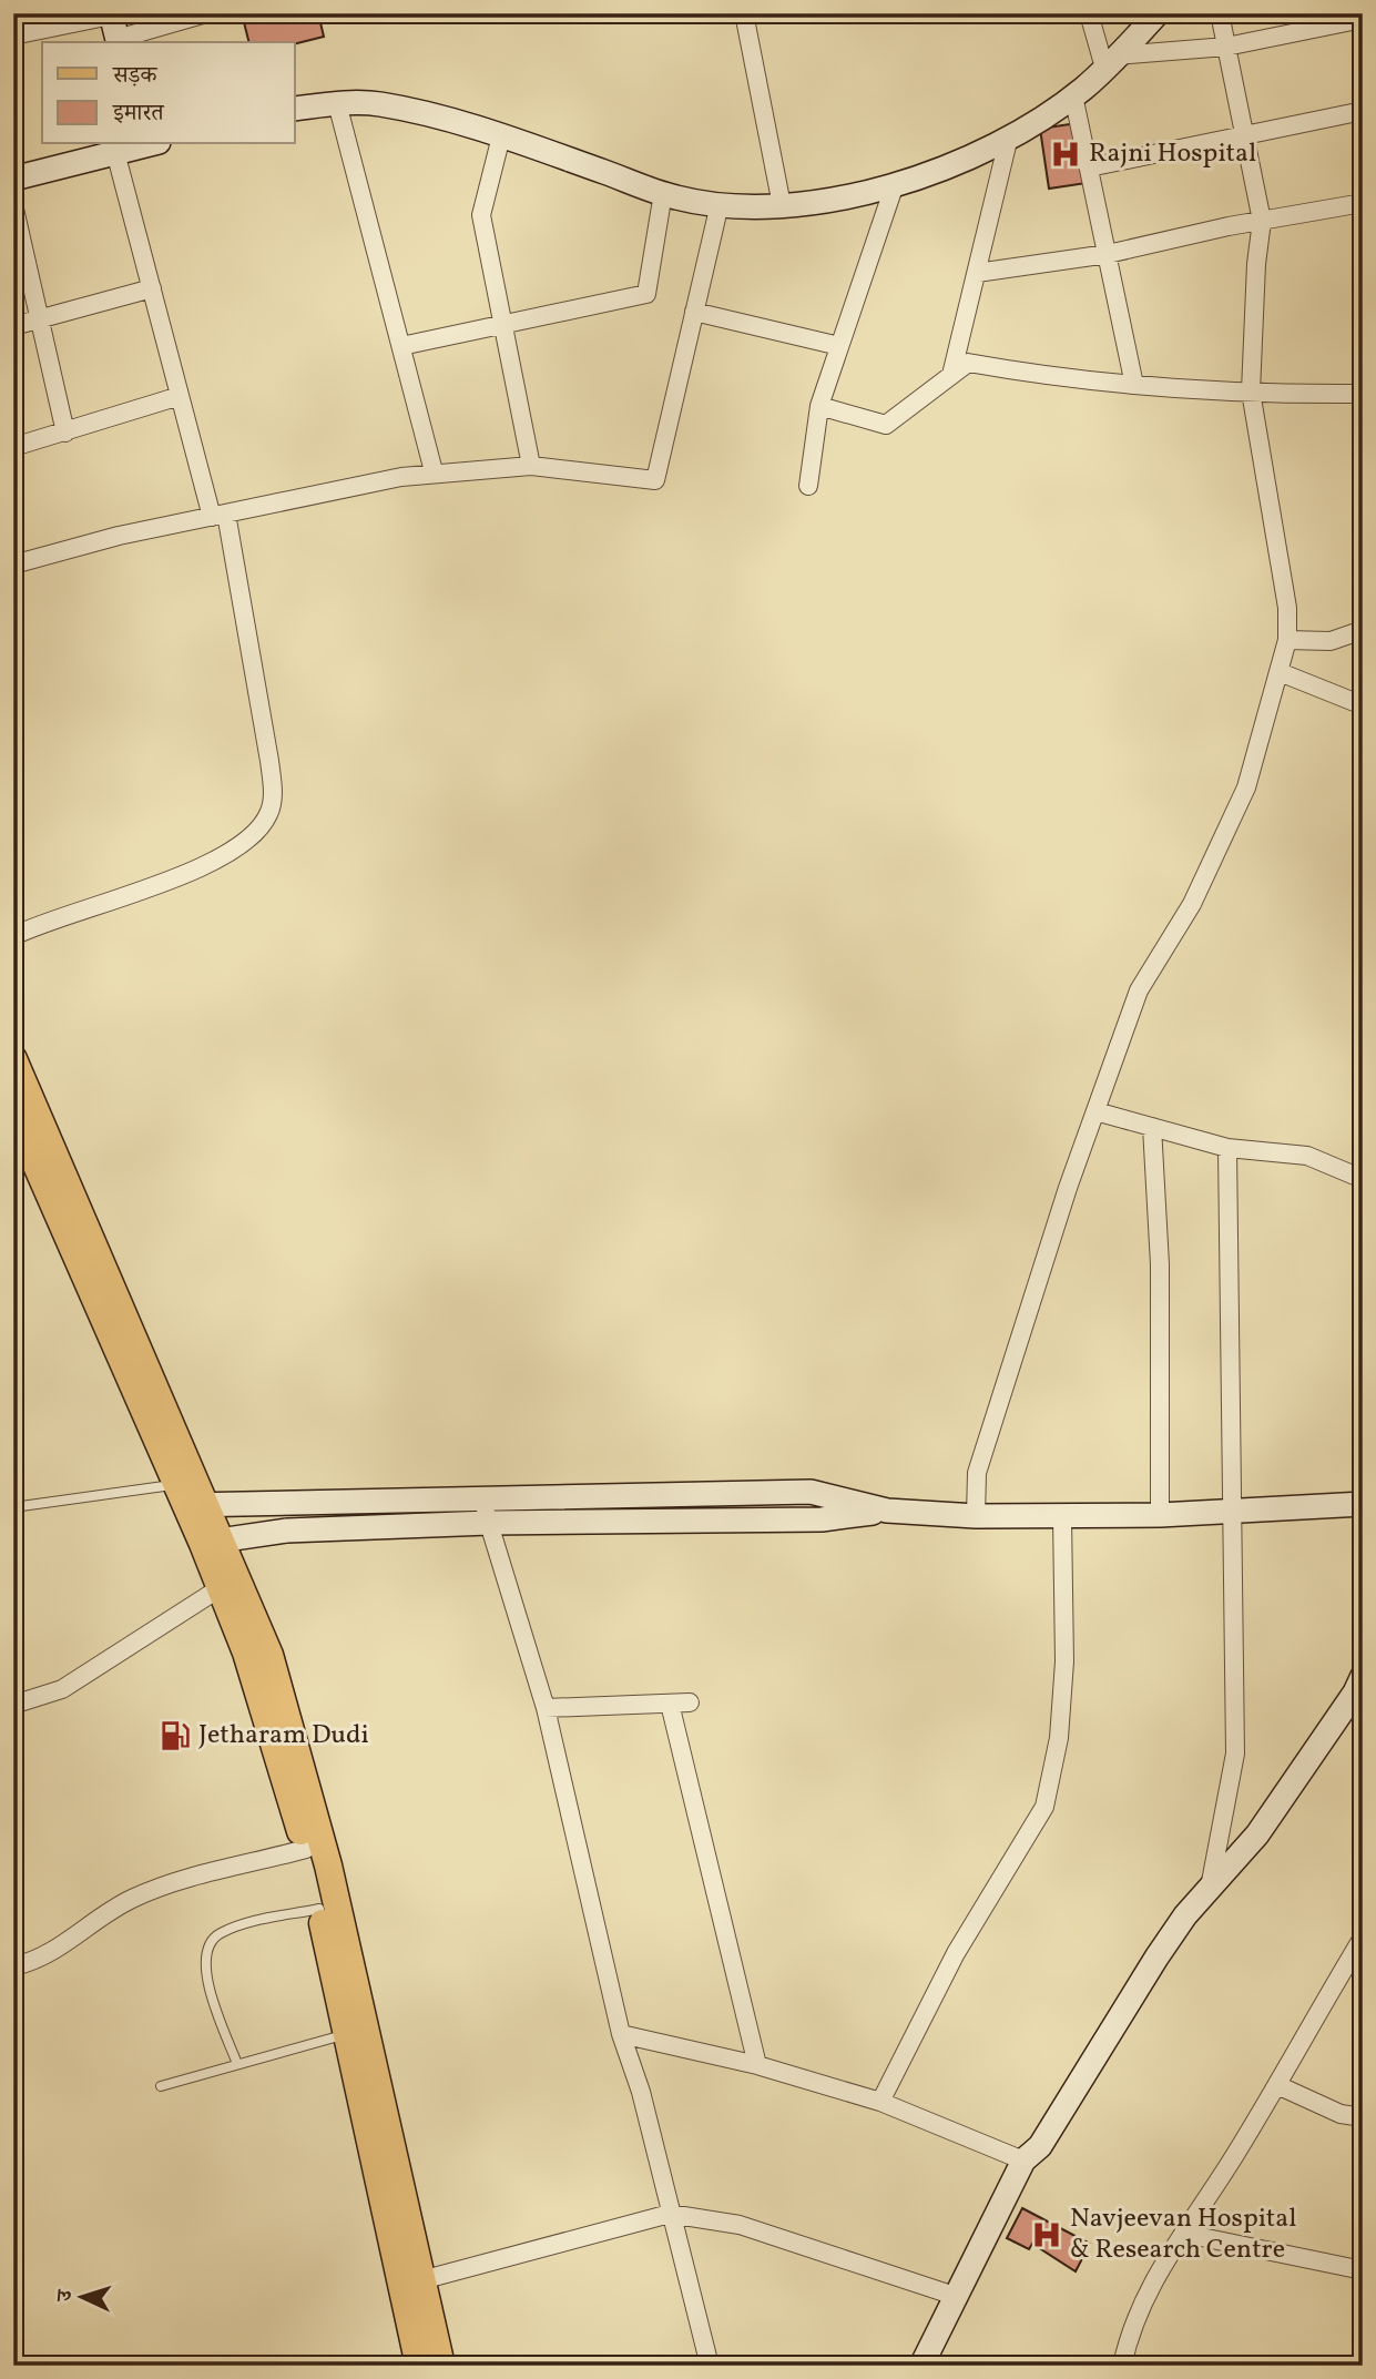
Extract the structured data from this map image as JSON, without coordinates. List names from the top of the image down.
{
  "places": {
    "hospital": ["Rajni Hospital", "Navjeevan Hospital & Research Centre"],
    "fuel station": ["Jetharam Dudi"]
  },
  "legend": ["सड़क", "इमारत"],
  "north": "left"
}
